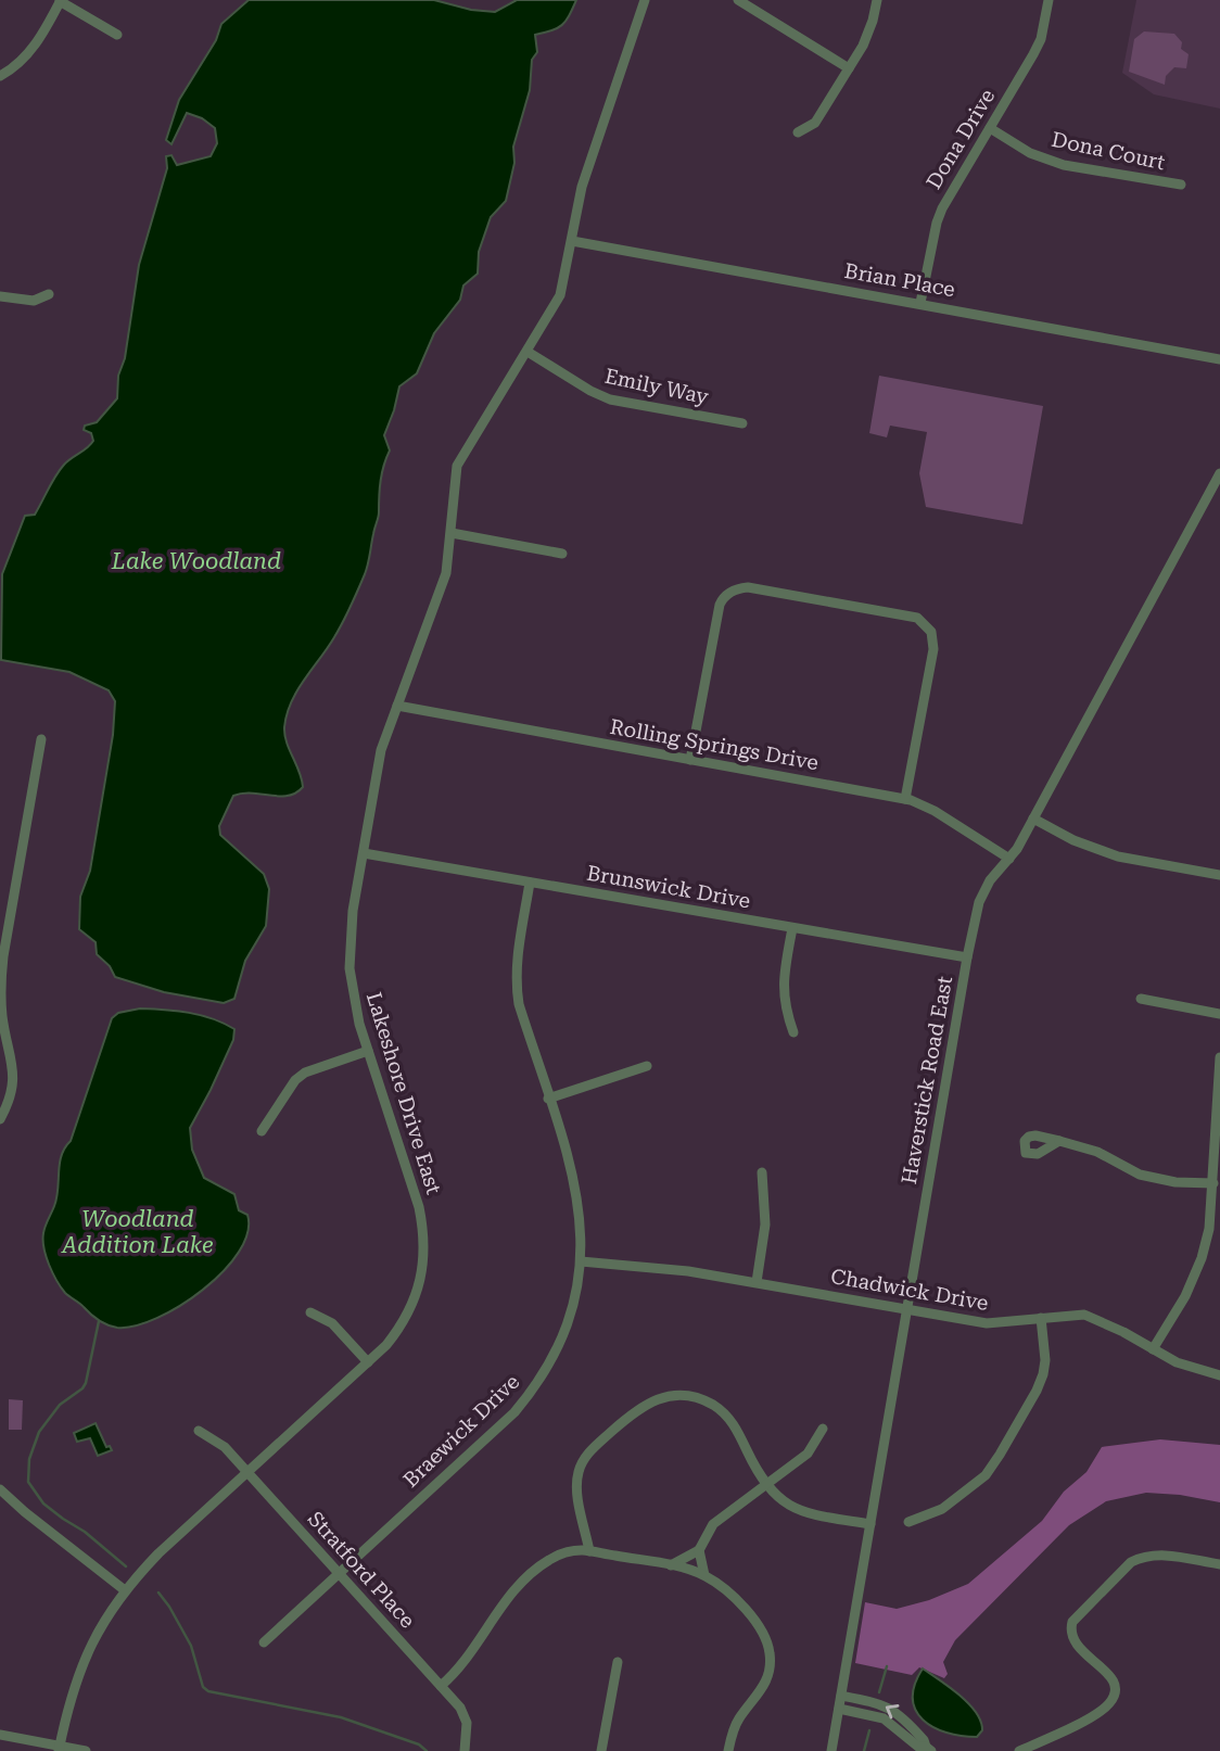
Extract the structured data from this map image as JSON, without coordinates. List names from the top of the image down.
{
  "streets": {
    "street": [
      "Dona Drive",
      "Dona Court",
      "Brian Place",
      "Emily Way",
      "Rolling Springs Drive",
      "Brunswick Drive",
      "Haverstick Road East",
      "Lakeshore Drive East",
      "Chadwick Drive",
      "Braewick Drive",
      "Stratford Place"
    ]
  },
  "crossings": [
    ["Dona Drive", "Dona Court"],
    ["Dona Drive", "Brian Place"],
    ["Brian Place", "Lakeshore Drive East"],
    ["Emily Way", "Lakeshore Drive East"],
    ["Rolling Springs Drive", "Haverstick Road East"],
    ["Rolling Springs Drive", "Lakeshore Drive East"],
    ["Brunswick Drive", "Haverstick Road East"],
    ["Brunswick Drive", "Lakeshore Drive East"],
    ["Brunswick Drive", "Braewick Drive"],
    ["Haverstick Road East", "Chadwick Drive"],
    ["Lakeshore Drive East", "Stratford Place"],
    ["Chadwick Drive", "Braewick Drive"],
    ["Braewick Drive", "Stratford Place"]
  ],
  "water": ["Lake Woodland", "Woodland Addition Lake"]
}
